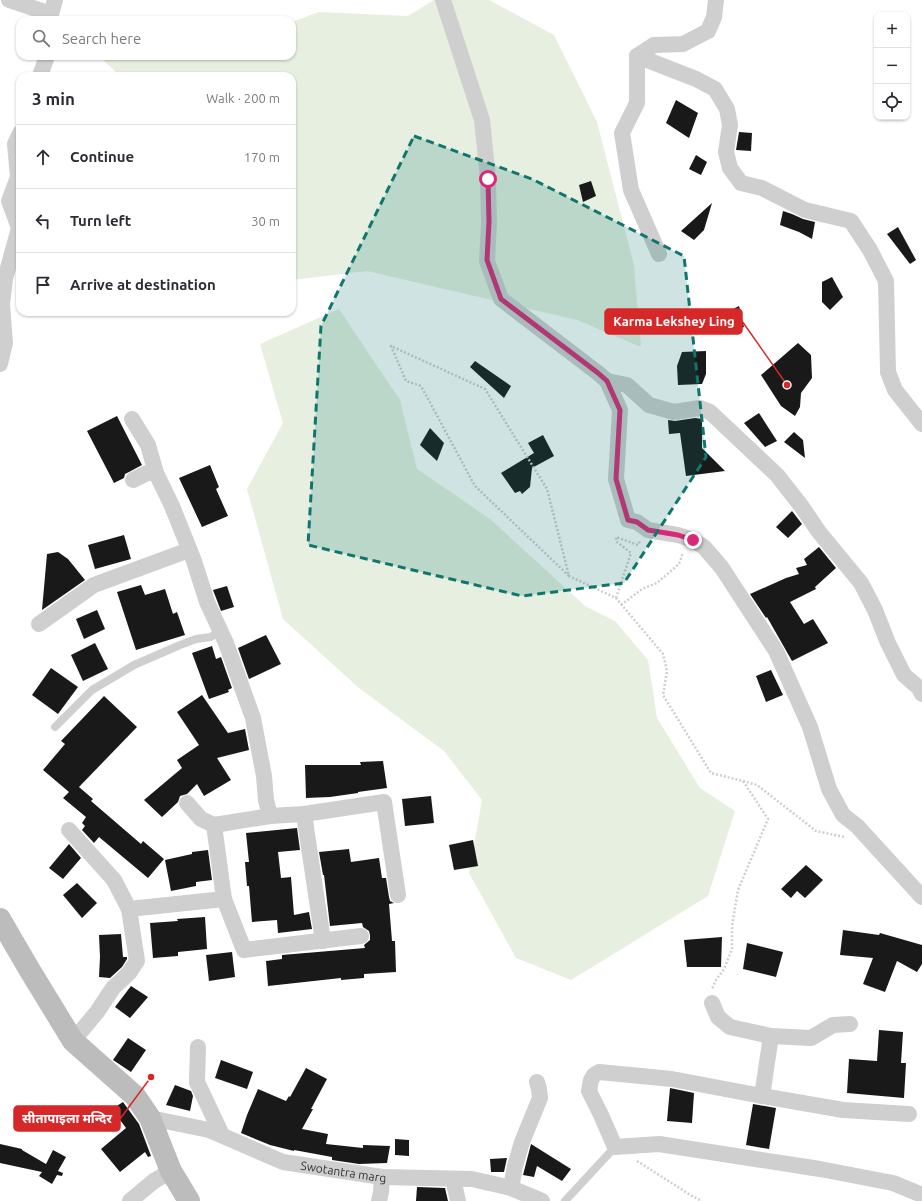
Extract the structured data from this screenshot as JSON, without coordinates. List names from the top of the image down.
{
  "streets": {
    "street": ["Swotantra marg"]
  },
  "places": ["Karma Lekshey Ling", "सीतापाइला मन्दिर"],
  "page": {
    "map_buttons": ["+", "−"],
    "search": "Search here",
    "heading": ["3 min", "Walk · 200 m"],
    "list": [
      ["Continue", "170 m"],
      ["Turn left", "30 m"],
      "Arrive at destination"
    ]
  }
}
